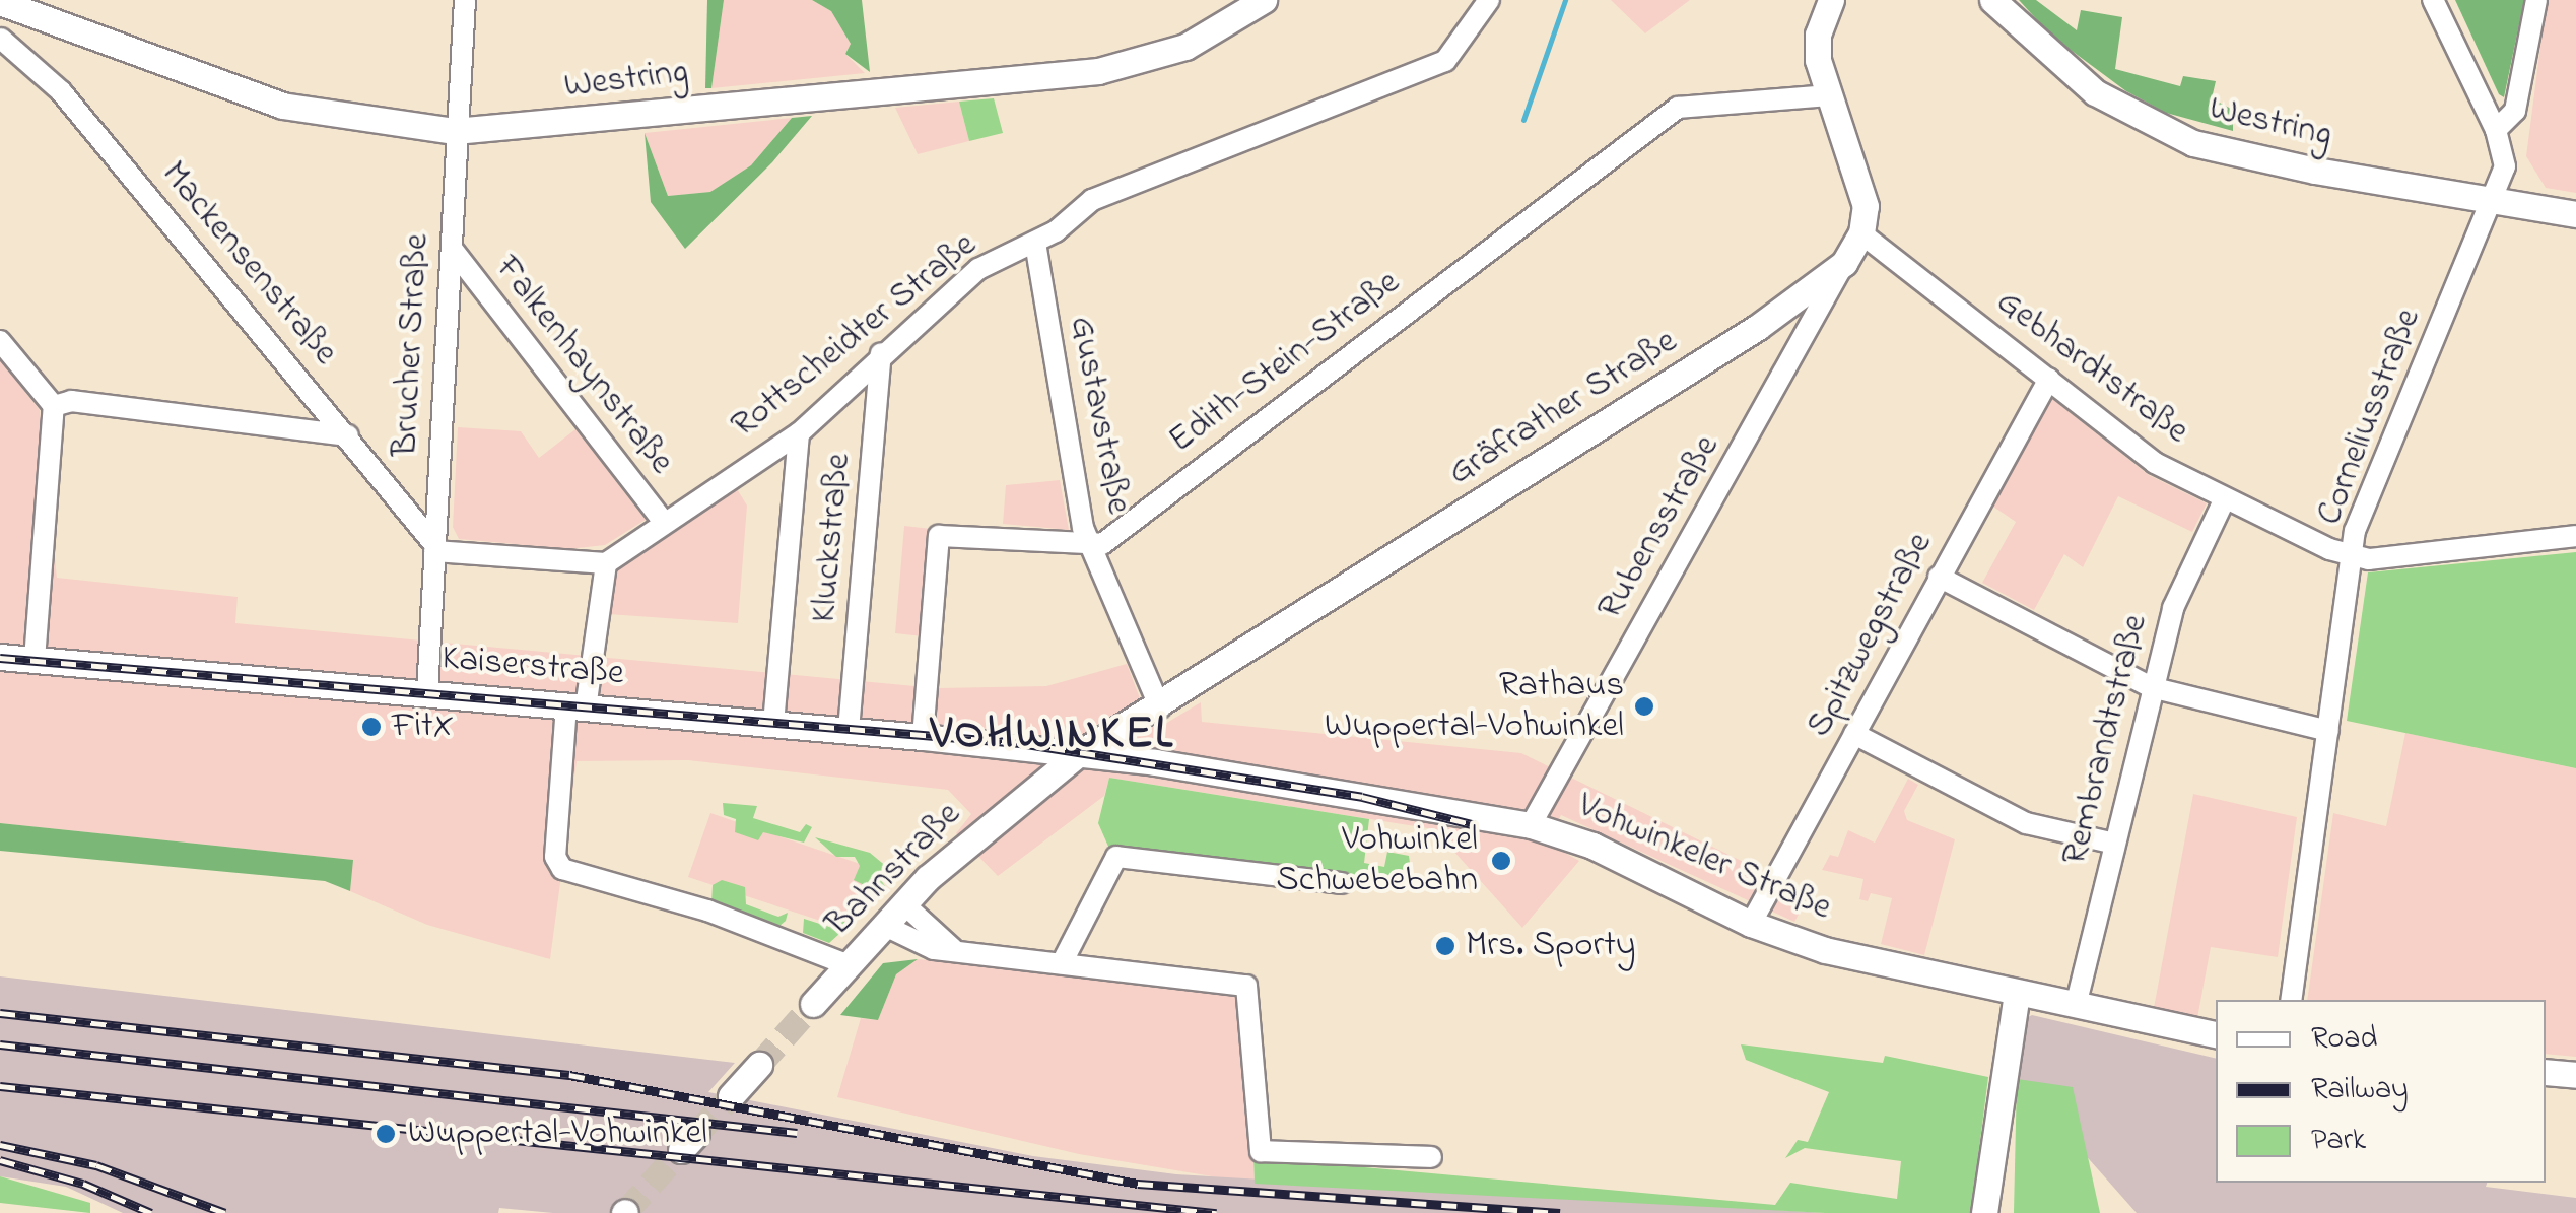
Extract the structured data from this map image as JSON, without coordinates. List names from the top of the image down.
{
  "streets": {
    "main road": [
      "Westring",
      "Gräfrather Straße",
      "Kaiserstraße",
      "Vohwinkeler Straße",
      "Bahnstraße"
    ],
    "street": [
      "Mackensenstraße",
      "Rottscheidter Straße",
      "Brucher Straße",
      "Edith-Stein-Straße",
      "Falkenhaynstraße",
      "Gebhardtstraße",
      "Gustavstraße",
      "Corneliusstraße",
      "Rubensstraße",
      "Kluckstraße",
      "Spitzwegstraße",
      "Rembrandtstraße"
    ]
  },
  "crossings": [
    ["Westring", "Brucher Straße"],
    ["Westring", "Corneliusstraße"],
    ["Mackensenstraße", "Brucher Straße"],
    ["Rottscheidter Straße", "Falkenhaynstraße"],
    ["Rottscheidter Straße", "Gustavstraße"],
    ["Rottscheidter Straße", "Kluckstraße"],
    ["Brucher Straße", "Falkenhaynstraße"],
    ["Brucher Straße", "Kaiserstraße"],
    ["Edith-Stein-Straße", "Gustavstraße"],
    ["Gebhardtstraße", "Gräfrather Straße"],
    ["Gebhardtstraße", "Corneliusstraße"],
    ["Gebhardtstraße", "Spitzwegstraße"],
    ["Gebhardtstraße", "Rembrandtstraße"],
    ["Gräfrather Straße", "Gustavstraße"],
    ["Gräfrather Straße", "Rubensstraße"],
    ["Gräfrather Straße", "Kaiserstraße"],
    ["Gräfrather Straße", "Vohwinkeler Straße"],
    ["Gräfrather Straße", "Bahnstraße"],
    ["Rubensstraße", "Vohwinkeler Straße"],
    ["Kluckstraße", "Kaiserstraße"],
    ["Spitzwegstraße", "Vohwinkeler Straße"],
    ["Kaiserstraße", "Vohwinkeler Straße"],
    ["Kaiserstraße", "Bahnstraße"],
    ["Rembrandtstraße", "Vohwinkeler Straße"],
    ["Vohwinkeler Straße", "Bahnstraße"]
  ],
  "districts": ["VOHWINKEL"],
  "places": [
    "Rathaus Wuppertal-Vohwinkel",
    "FitX",
    "Vohwinkel Schwebebahn",
    "Mrs. Sporty",
    "Wuppertal-Vohwinkel"
  ],
  "legend": ["Road", "Railway", "Park"]
}
